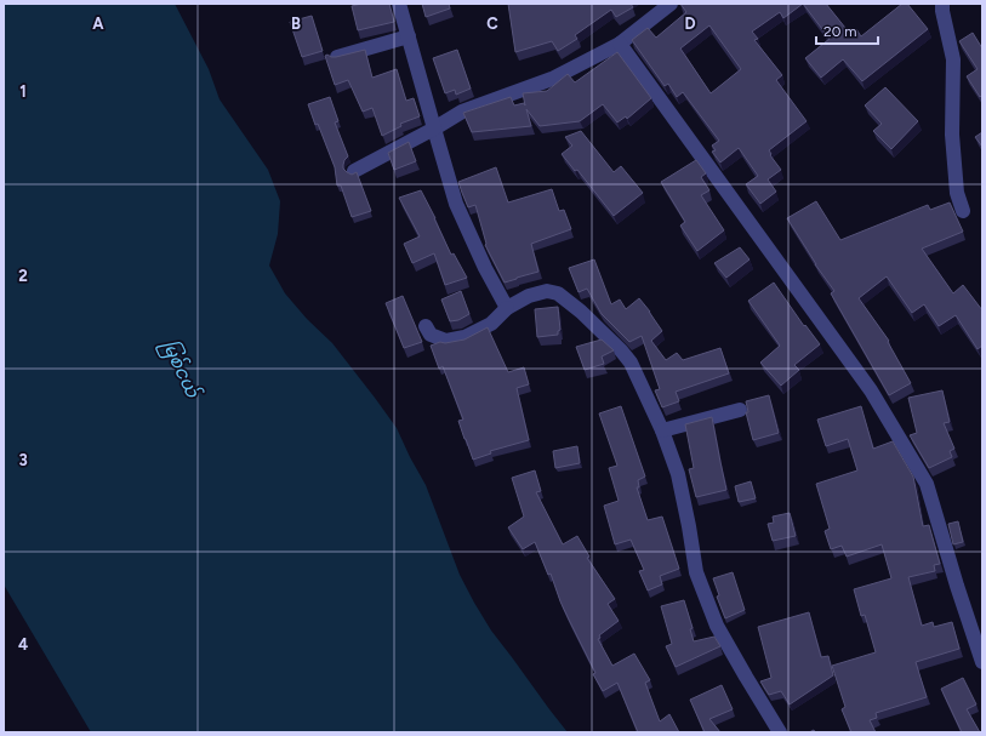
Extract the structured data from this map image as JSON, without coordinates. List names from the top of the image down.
{
  "water": ["မြစ်ငယ်"],
  "scale_bar": "20 m",
  "grid": {
    "columns": [
      "A",
      "B",
      "C",
      "D"
    ],
    "rows": [
      "1",
      "2",
      "3",
      "4"
    ]
  }
}
